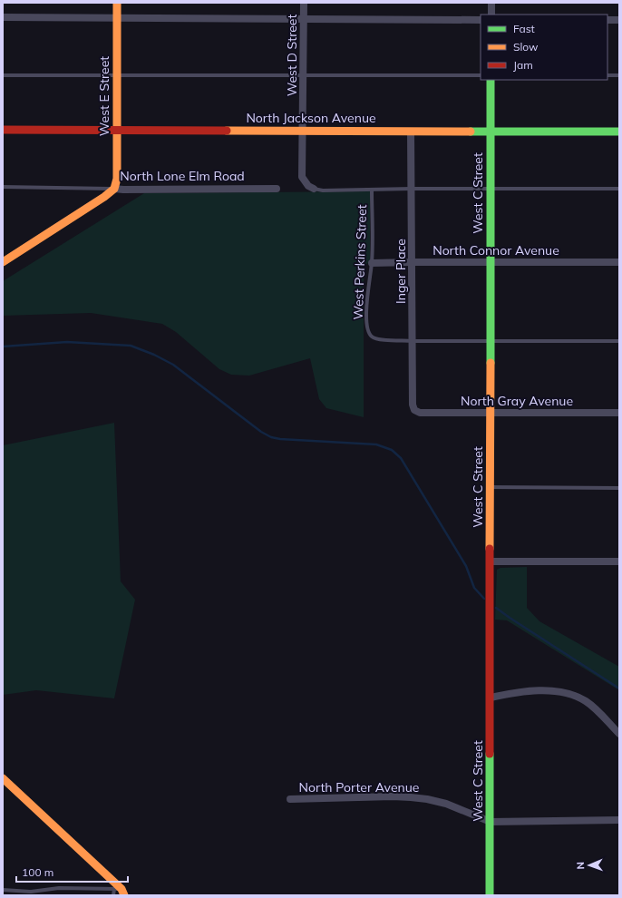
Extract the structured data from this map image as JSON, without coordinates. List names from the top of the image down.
{
  "streets": {
    "street": [
      "West D Street",
      "West E Street",
      "North Jackson Avenue",
      "North Lone Elm Road",
      "West C Street",
      "North Connor Avenue",
      "Inger Place",
      "North Gray Avenue",
      "North Porter Avenue"
    ],
    "lane": ["West Perkins Street"]
  },
  "crossings": [
    ["West D Street", "North Jackson Avenue"],
    ["West E Street", "North Jackson Avenue"],
    ["West E Street", "North Lone Elm Road"],
    ["North Jackson Avenue", "West C Street"],
    ["North Jackson Avenue", "Inger Place"],
    ["West C Street", "North Connor Avenue"],
    ["West C Street", "North Gray Avenue"],
    ["West C Street", "North Porter Avenue"],
    ["North Connor Avenue", "West Perkins Street"],
    ["North Connor Avenue", "Inger Place"],
    ["West Perkins Street", "Inger Place"],
    ["Inger Place", "North Gray Avenue"]
  ],
  "legend": ["Fast", "Slow", "Jam"],
  "scale_bar": "100 m",
  "north": "left"
}
